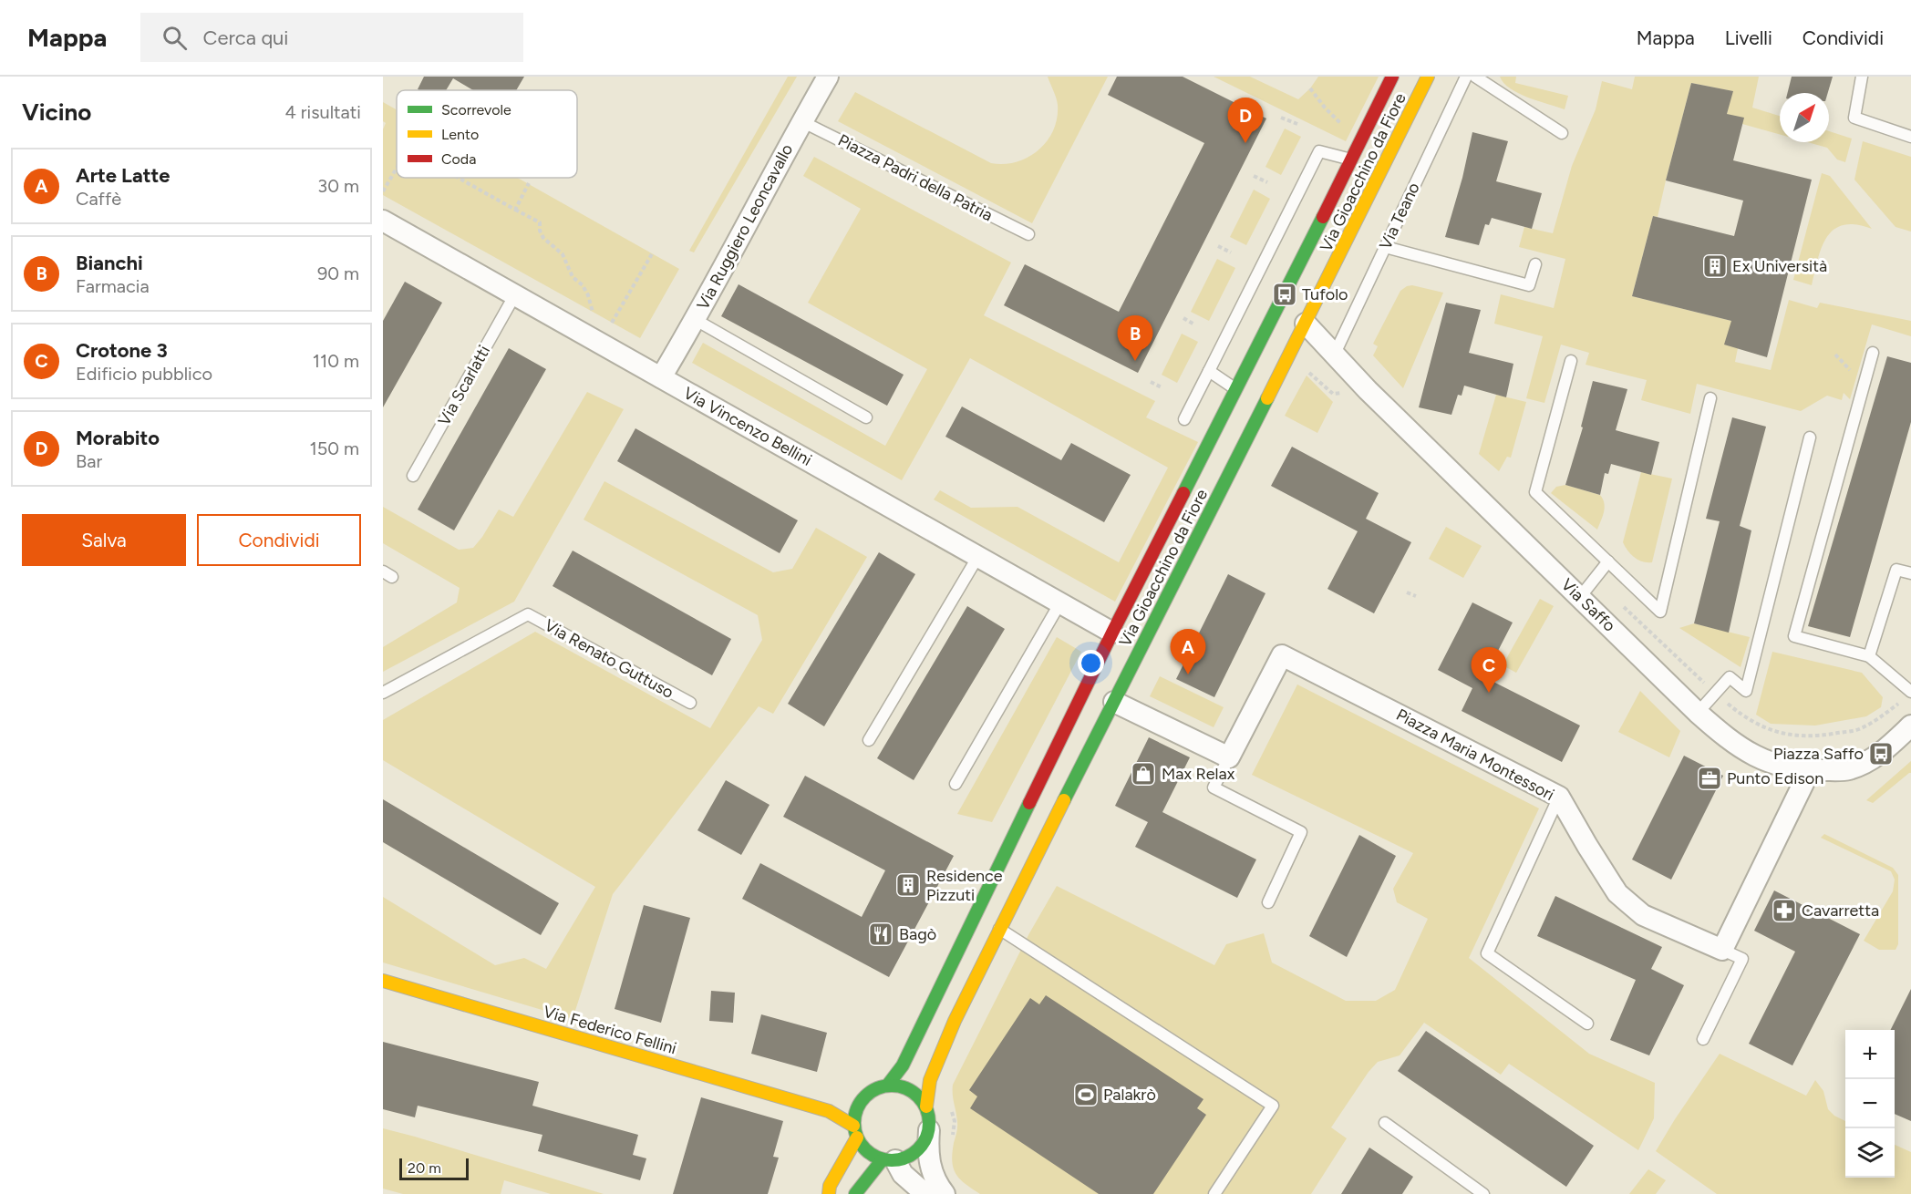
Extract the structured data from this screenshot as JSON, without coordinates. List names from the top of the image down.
{
  "streets": {
    "street": [
      "Via Gioacchino da Fiore",
      "Via Ruggiero Leoncavallo",
      "Via Vincenzo Bellini",
      "Via Saffo",
      "Piazza Maria Montessori",
      "Via Federico Fellini"
    ],
    "lane": [
      "Piazza Padri della Patria",
      "Via Teano",
      "Via Scarlatti",
      "Via Renato Guttuso"
    ]
  },
  "crossings": [
    ["Via Gioacchino da Fiore", "Via Vincenzo Bellini"],
    ["Via Gioacchino da Fiore", "Via Saffo"],
    ["Via Gioacchino da Fiore", "Via Federico Fellini"],
    ["Piazza Padri della Patria", "Via Ruggiero Leoncavallo"],
    ["Via Teano", "Via Saffo"],
    ["Via Ruggiero Leoncavallo", "Via Vincenzo Bellini"],
    ["Via Scarlatti", "Via Vincenzo Bellini"]
  ],
  "places": {
    "building": ["Ex Università", "Residence Pizzuti"],
    "bus stop": ["Tufolo", "Piazza Saffo"],
    "shop": ["Max Relax"],
    "office": ["Punto Edison"],
    "pharmacy": ["Cavarretta"],
    "restaurant": ["Bagò"],
    "sports": ["Palakrò"]
  },
  "legend": ["Scorrevole", "Lento", "Coda"],
  "scale_bar": "20 m",
  "north": "top right",
  "page": {
    "header": "Mappa",
    "search": "Cerca qui",
    "nav": ["Mappa", "Livelli", "Condividi"],
    "heading": ["Vicino", "4 risultati"],
    "pins": [
      "D",
      "B",
      "A",
      "C"
    ],
    "list": [
      {
        "mark": "A",
        "name": "Arte Latte",
        "note": "Caffè",
        "value": "30 m"
      },
      {
        "mark": "B",
        "name": "Bianchi",
        "note": "Farmacia",
        "value": "90 m"
      },
      {
        "mark": "C",
        "name": "Crotone 3",
        "note": "Edificio pubblico",
        "value": "110 m"
      },
      {
        "mark": "D",
        "name": "Morabito",
        "note": "Bar",
        "value": "150 m"
      }
    ],
    "buttons": ["Salva", "Condividi"],
    "map_buttons": ["+", "−"],
    "scale": "20 m"
  }
}
